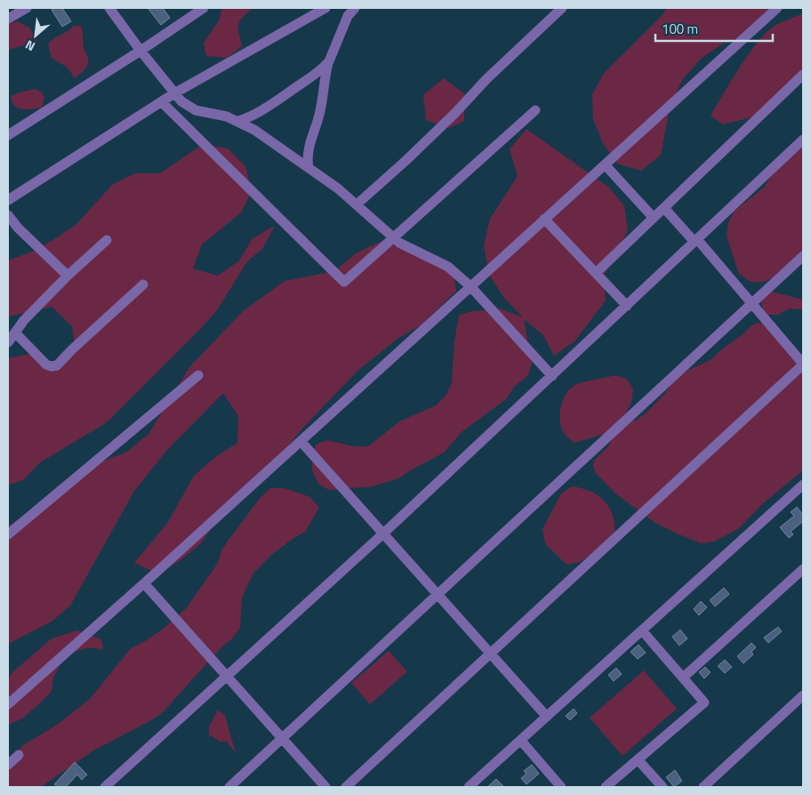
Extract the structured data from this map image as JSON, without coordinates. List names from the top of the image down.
{
  "scale_bar": "100 m",
  "north": "bottom left"
}
